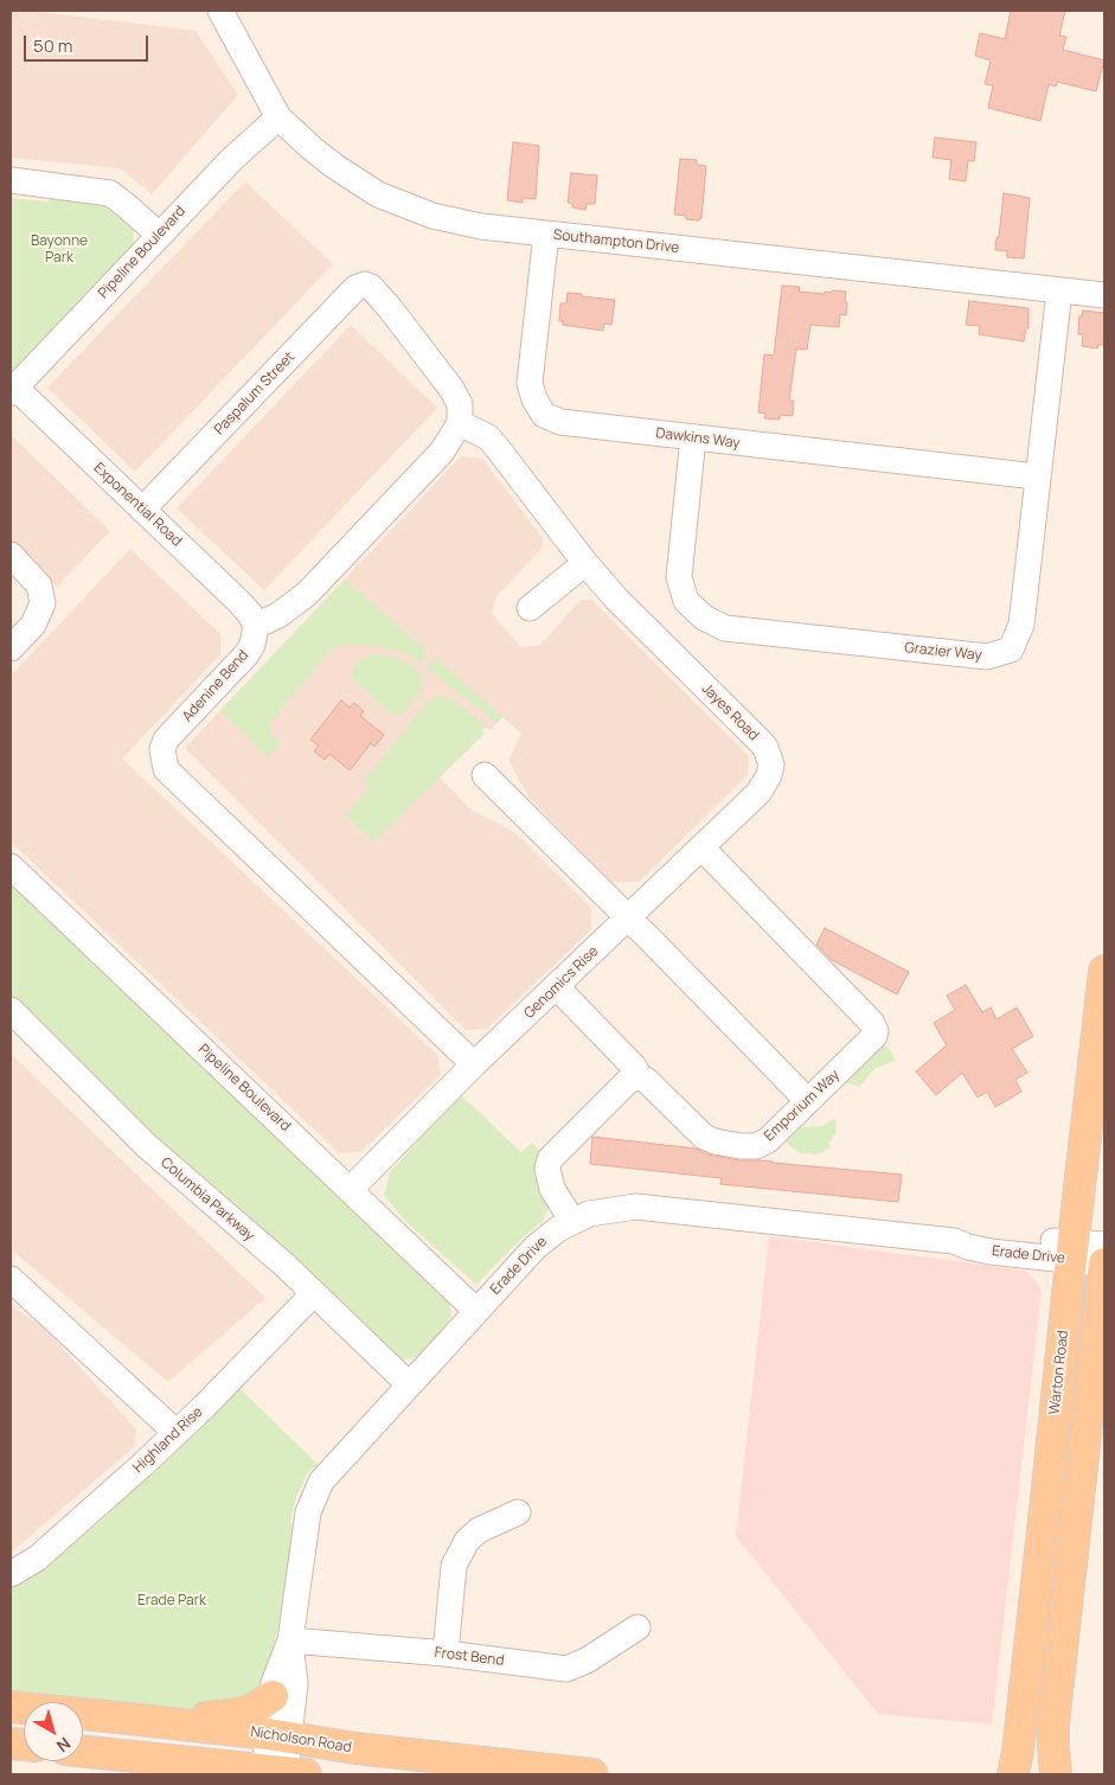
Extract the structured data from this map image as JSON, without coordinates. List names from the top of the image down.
{
  "streets": {
    "main road": ["Warton Road", "Nicholson Road"],
    "street": [
      "Southampton Drive",
      "Pipeline Boulevard",
      "Paspalum Street",
      "Dawkins Way",
      "Exponential Road",
      "Grazier Way",
      "Adenine Bend",
      "Jayes Road",
      "Genomics Rise",
      "Emporium Way",
      "Columbia Parkway",
      "Erade Drive",
      "Highland Rise",
      "Frost Bend"
    ]
  },
  "crossings": [
    ["Southampton Drive", "Pipeline Boulevard"],
    ["Southampton Drive", "Dawkins Way"],
    ["Southampton Drive", "Grazier Way"],
    ["Pipeline Boulevard", "Exponential Road"],
    ["Pipeline Boulevard", "Genomics Rise"],
    ["Pipeline Boulevard", "Erade Drive"],
    ["Paspalum Street", "Exponential Road"],
    ["Paspalum Street", "Jayes Road"],
    ["Dawkins Way", "Grazier Way"],
    ["Exponential Road", "Adenine Bend"],
    ["Adenine Bend", "Genomics Rise"],
    ["Jayes Road", "Genomics Rise"],
    ["Jayes Road", "Emporium Way"],
    ["Genomics Rise", "Emporium Way"],
    ["Columbia Parkway", "Erade Drive"],
    ["Columbia Parkway", "Highland Rise"],
    ["Erade Drive", "Warton Road"],
    ["Erade Drive", "Frost Bend"],
    ["Erade Drive", "Nicholson Road"]
  ],
  "parks": ["Bayonne Park", "Erade Park"],
  "scale_bar": "50 m",
  "north": "bottom right"
}
